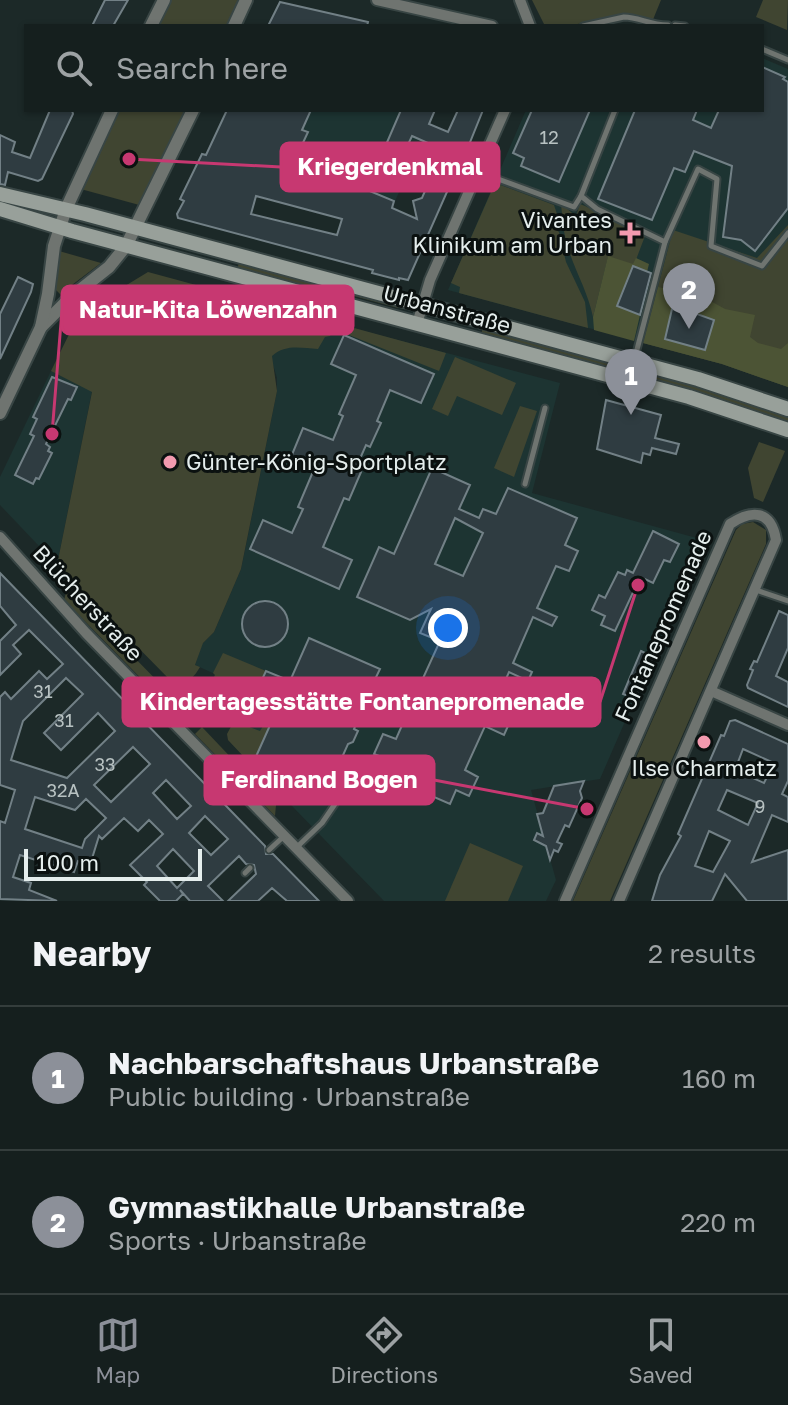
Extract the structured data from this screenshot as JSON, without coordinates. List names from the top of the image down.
{
  "streets": {
    "main road": ["Urbanstraße"],
    "street": ["Blücherstraße", "Fontanepromenade"]
  },
  "places": {
    "other": [
      "Kriegerdenkmal",
      "Natur-Kita Löwenzahn",
      "Günter-König-Sportplatz",
      "Kindertagesstätte Fontanepromenade",
      "Ilse Charmatz",
      "Ferdinand Bogen"
    ],
    "health": ["Vivantes Klinikum am Urban"]
  },
  "house_numbers": [
    "12",
    "31",
    "31",
    "33",
    "32A",
    "9"
  ],
  "scale_bar": "100 m",
  "page": {
    "search": "Search here",
    "pins": ["2", "1"],
    "scale": "100 m",
    "heading": ["Nearby", "2 results"],
    "list": [
      {
        "mark": "1",
        "name": "Nachbarschaftshaus Urbanstraße",
        "note": "Public building · Urbanstraße",
        "value": "160 m"
      },
      {
        "mark": "2",
        "name": "Gymnastikhalle Urbanstraße",
        "note": "Sports · Urbanstraße",
        "value": "220 m"
      }
    ],
    "nav": ["Map", "Directions", "Saved"]
  }
}
